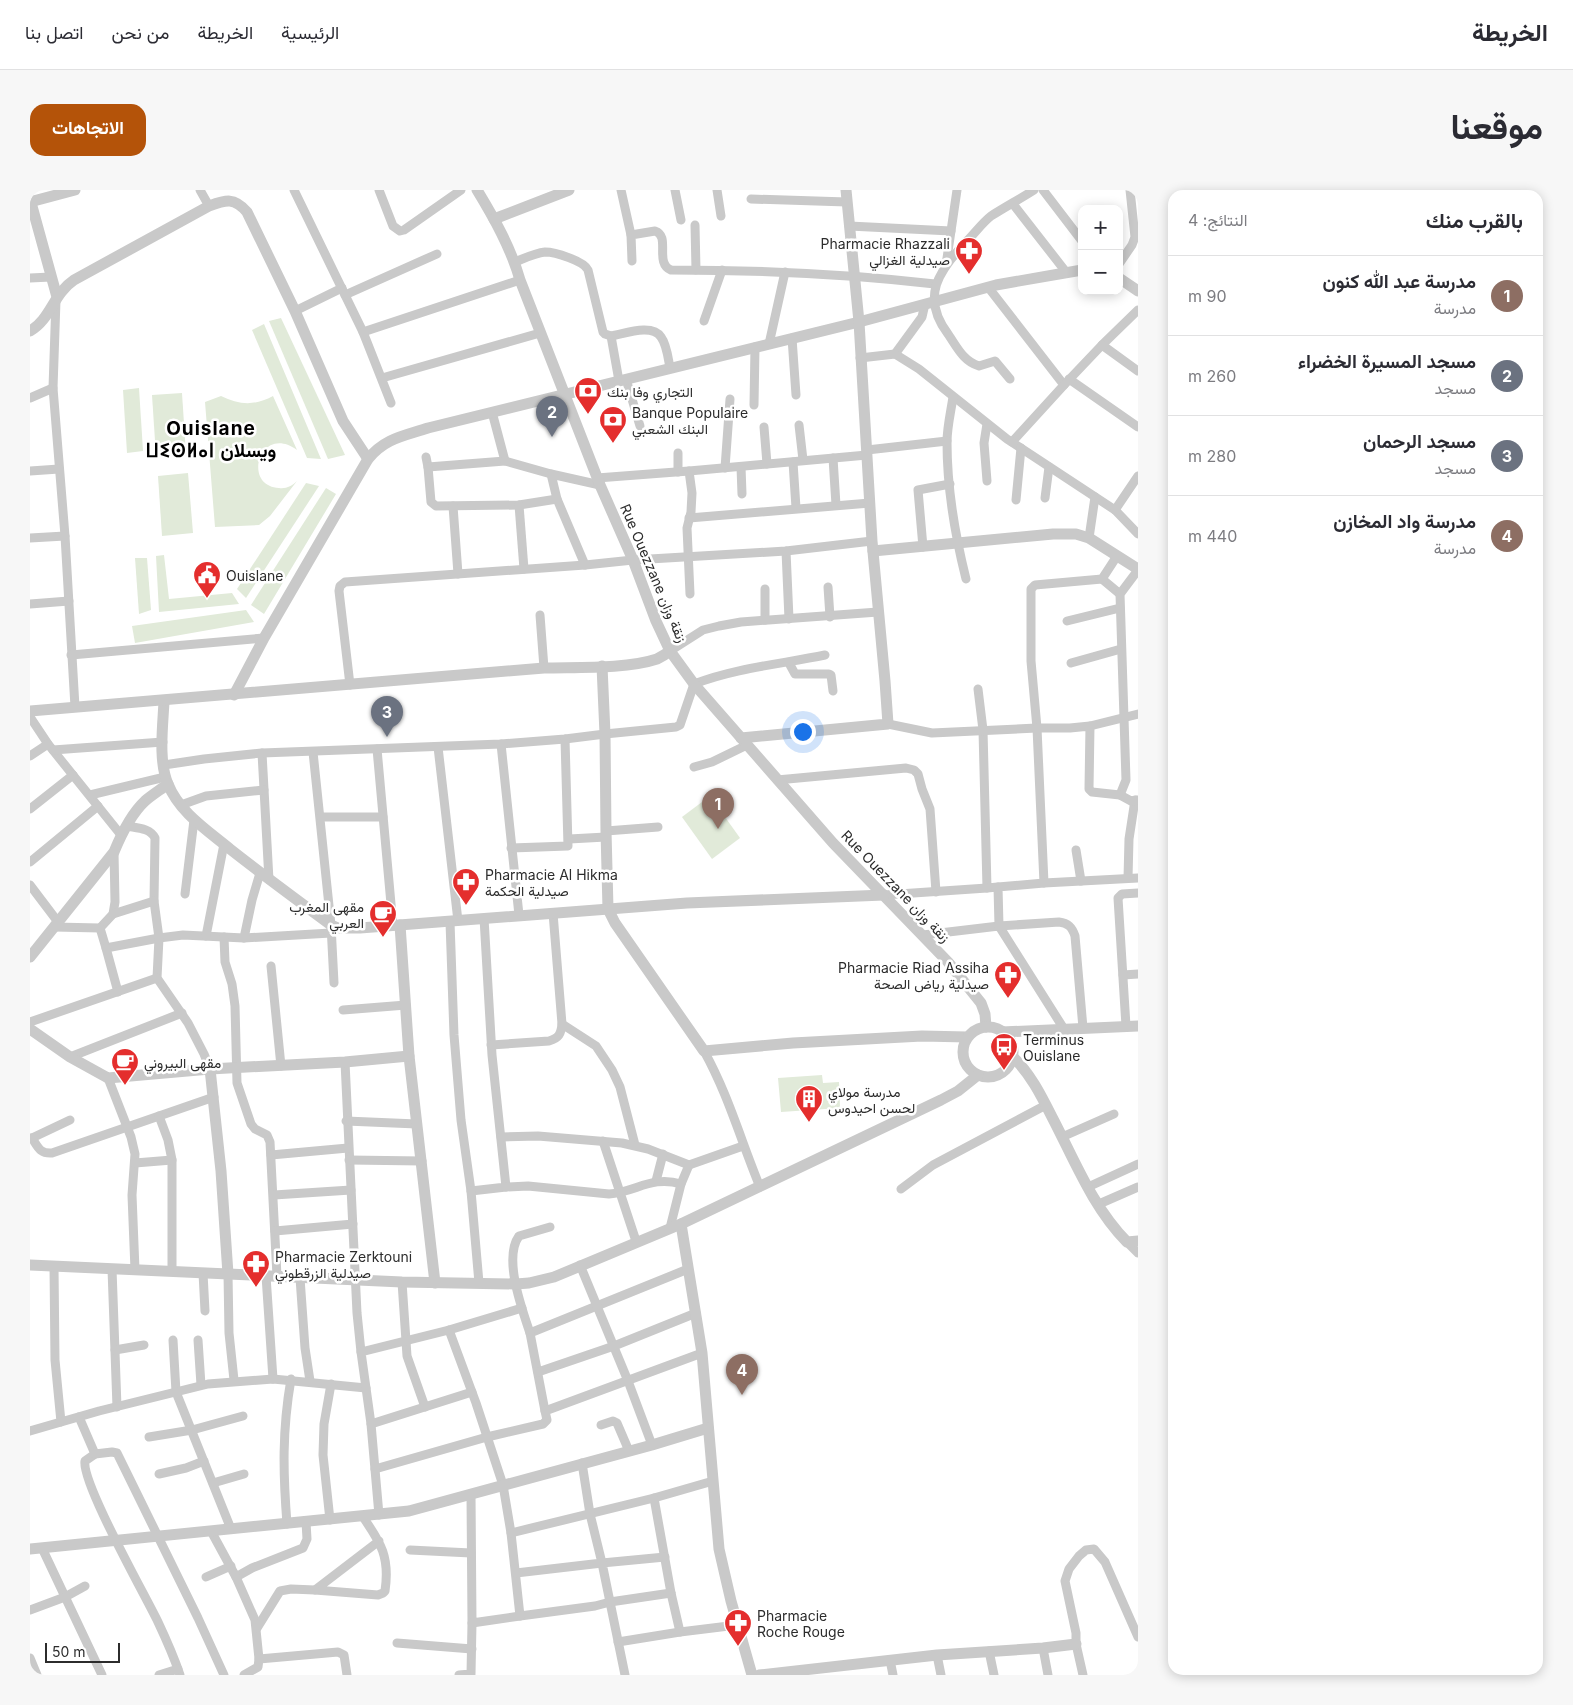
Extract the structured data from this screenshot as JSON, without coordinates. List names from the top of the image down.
{
  "streets": {
    "street": ["Rue Ouezzane زنقة وزان"]
  },
  "districts": ["Ouislane ⵡⵉⵙⵍⴰⵏ ويسلان"],
  "places": {
    "pharmacy": [
      "Pharmacie Rhazzali صيدلية الغزالي",
      "Pharmacie Al Hikma صيدلية الحكمة",
      "Pharmacie Riad Assiha صيدلية رياض الصحة",
      "Pharmacie Zerktouni صيدلية الزرقطوني",
      "Pharmacie Roche Rouge"
    ],
    "bank": ["التجاري وفا بنك", "Banque Populaire البنك الشعبي"],
    "public building": ["Ouislane"],
    "cafe": ["مقهى المغرب العربي", "مقهى البيروني"],
    "bus stop": ["Terminus Ouislane"],
    "building": ["مدرسة مولاي لحسن احيدوس"]
  },
  "scale_bar": "50 m",
  "page": {
    "header": "الخريطة",
    "nav": [
      "الرئيسية",
      "الخريطة",
      "من نحن",
      "اتصل بنا"
    ],
    "title": "موقعنا",
    "buttons": "الاتجاهات",
    "heading": ["بالقرب منك", "النتائج: 4"],
    "map_buttons": ["+", "−"],
    "list": [
      {
        "mark": "1",
        "name": "مدرسة عبد الله كنون",
        "note": "مدرسة",
        "value": "90 m"
      },
      {
        "mark": "2",
        "name": "مسجد المسيرة الخضراء",
        "note": "مسجد",
        "value": "260 m"
      },
      {
        "mark": "3",
        "name": "مسجد الرحمان",
        "note": "مسجد",
        "value": "280 m"
      },
      {
        "mark": "4",
        "name": "مدرسة واد المخازن",
        "note": "مدرسة",
        "value": "440 m"
      }
    ],
    "pins": [
      "2",
      "3",
      "1",
      "4"
    ],
    "scale": "50 m"
  }
}
